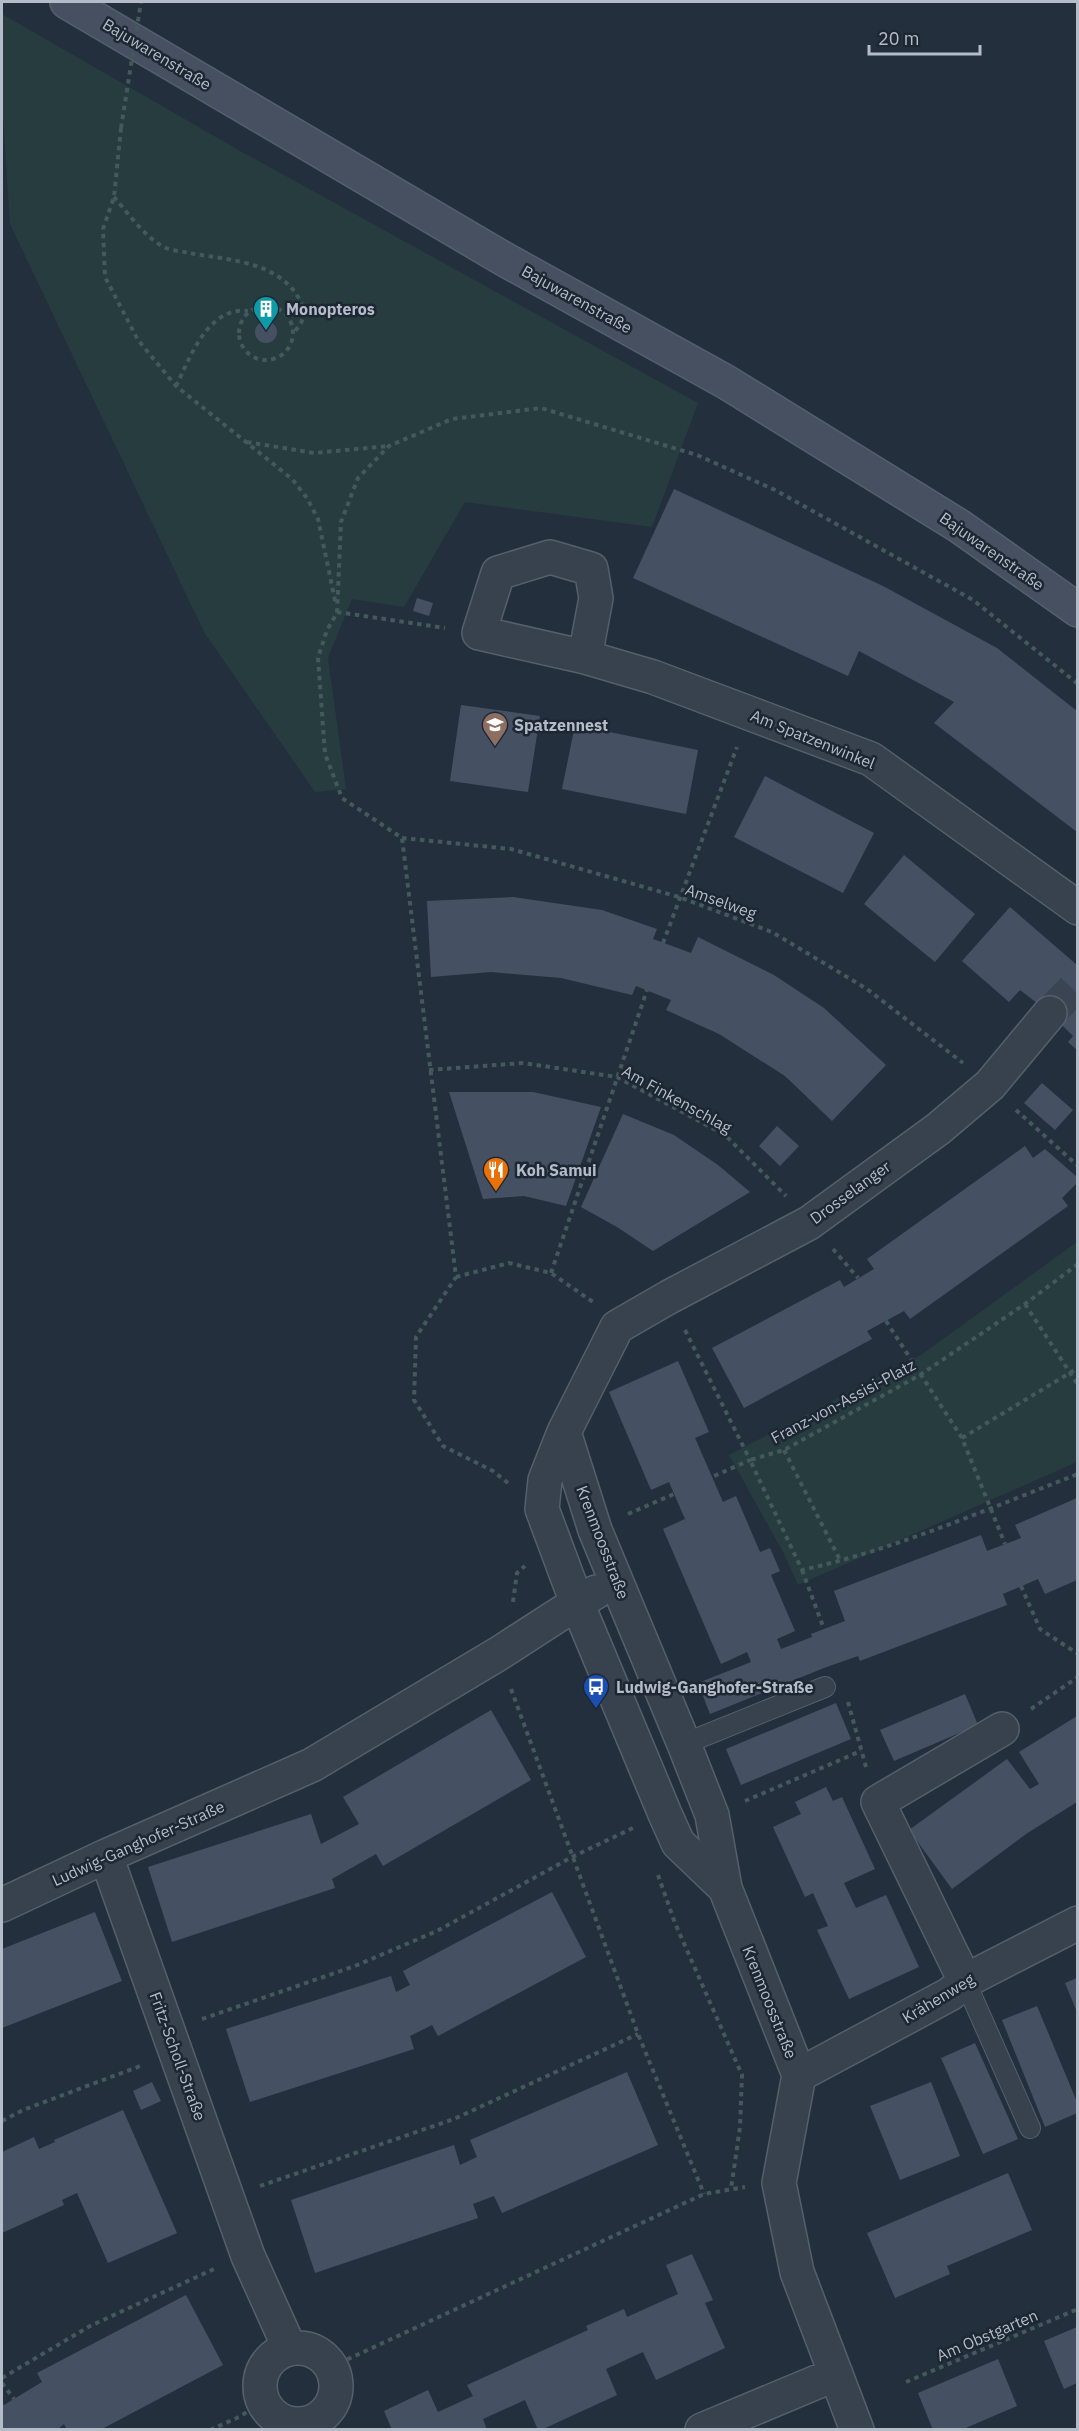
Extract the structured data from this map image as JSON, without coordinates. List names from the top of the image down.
{
  "streets": {
    "main road": ["Bajuwarenstraße"],
    "street": [
      "Am Spatzenwinkel",
      "Drosselanger",
      "Krenmoosstraße",
      "Ludwig-Ganghofer-Straße",
      "Krähenweg",
      "Fritz-Scholl-Straße"
    ],
    "path": [
      "Amselweg",
      "Am Finkenschlag",
      "Franz-von-Assisi-Platz",
      "Am Obstgarten"
    ]
  },
  "crossings": [
    ["Amselweg", "Drosselanger"],
    ["Am Finkenschlag", "Drosselanger"],
    ["Drosselanger", "Krenmoosstraße"],
    ["Krenmoosstraße", "Ludwig-Ganghofer-Straße"],
    ["Krenmoosstraße", "Krähenweg"],
    ["Ludwig-Ganghofer-Straße", "Fritz-Scholl-Straße"]
  ],
  "places": {
    "building": ["Monopteros"],
    "school or university": ["Spatzennest"],
    "restaurant": ["Koh Samui"],
    "bus stop": ["Ludwig-Ganghofer-Straße"]
  },
  "scale_bar": "20 m"
}
